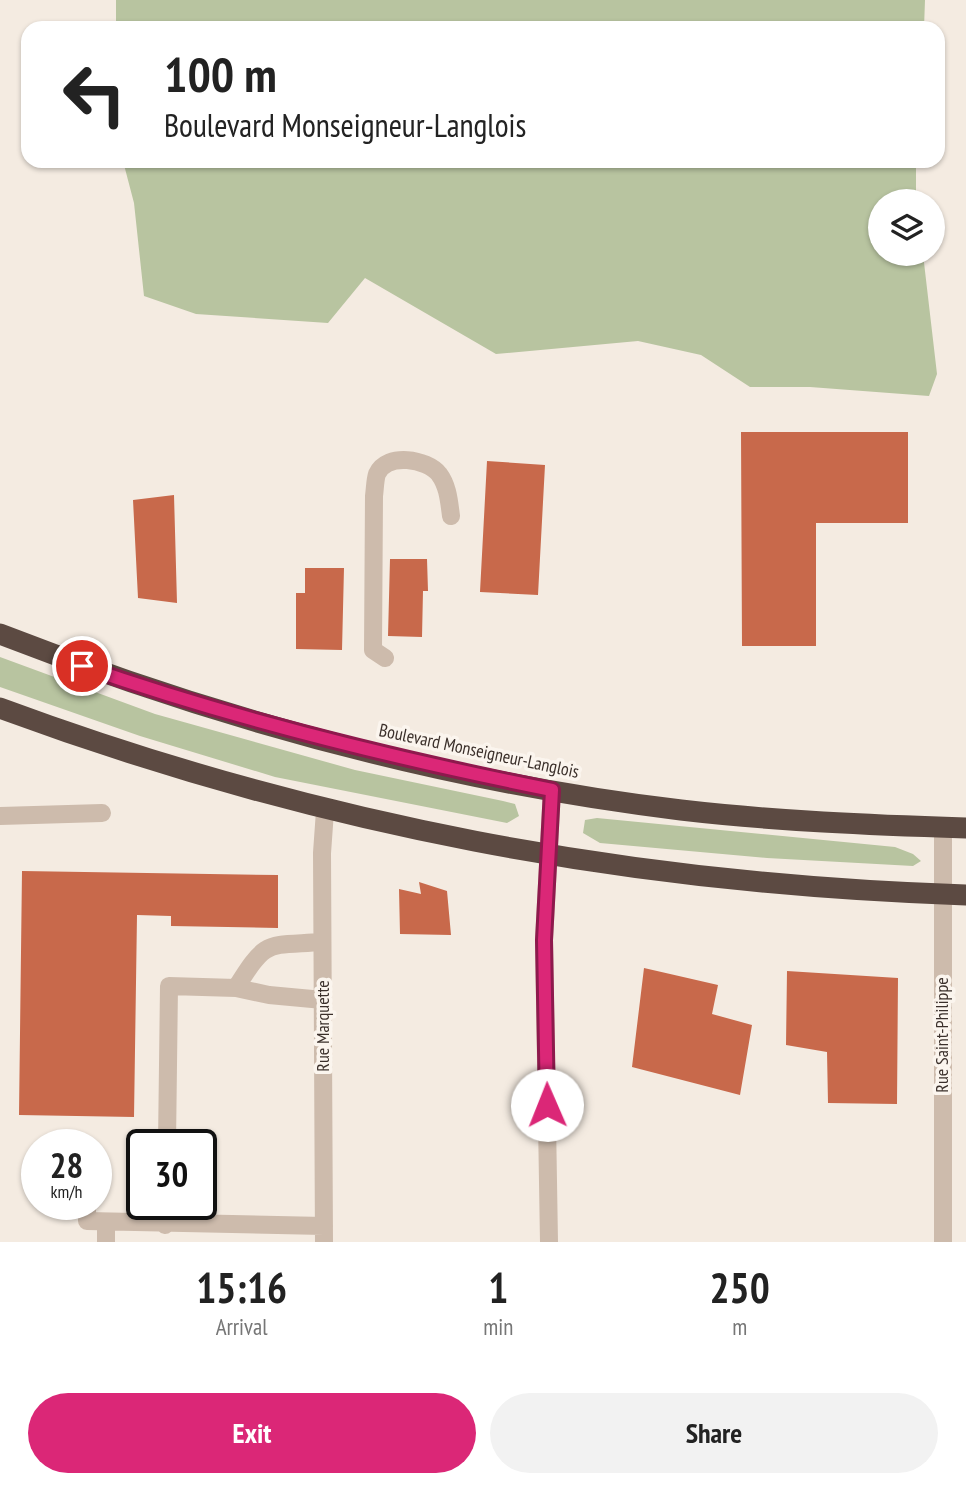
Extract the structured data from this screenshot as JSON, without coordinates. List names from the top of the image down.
{
  "streets": {
    "highway": ["Boulevard Monseigneur-Langlois"],
    "street": ["Rue Marquette", "Rue Saint-Philippe"]
  },
  "crossings": [
    ["Boulevard Monseigneur-Langlois", "Rue Saint-Philippe"]
  ],
  "page": {
    "turn": ["100 m", "Boulevard Monseigneur-Langlois"],
    "speed": "28 km/h",
    "limit": "30",
    "eta": [
      "15:16",
      "Arrival",
      "1",
      "min",
      "250",
      "m"
    ],
    "buttons": ["Exit", "Share"]
  }
}
